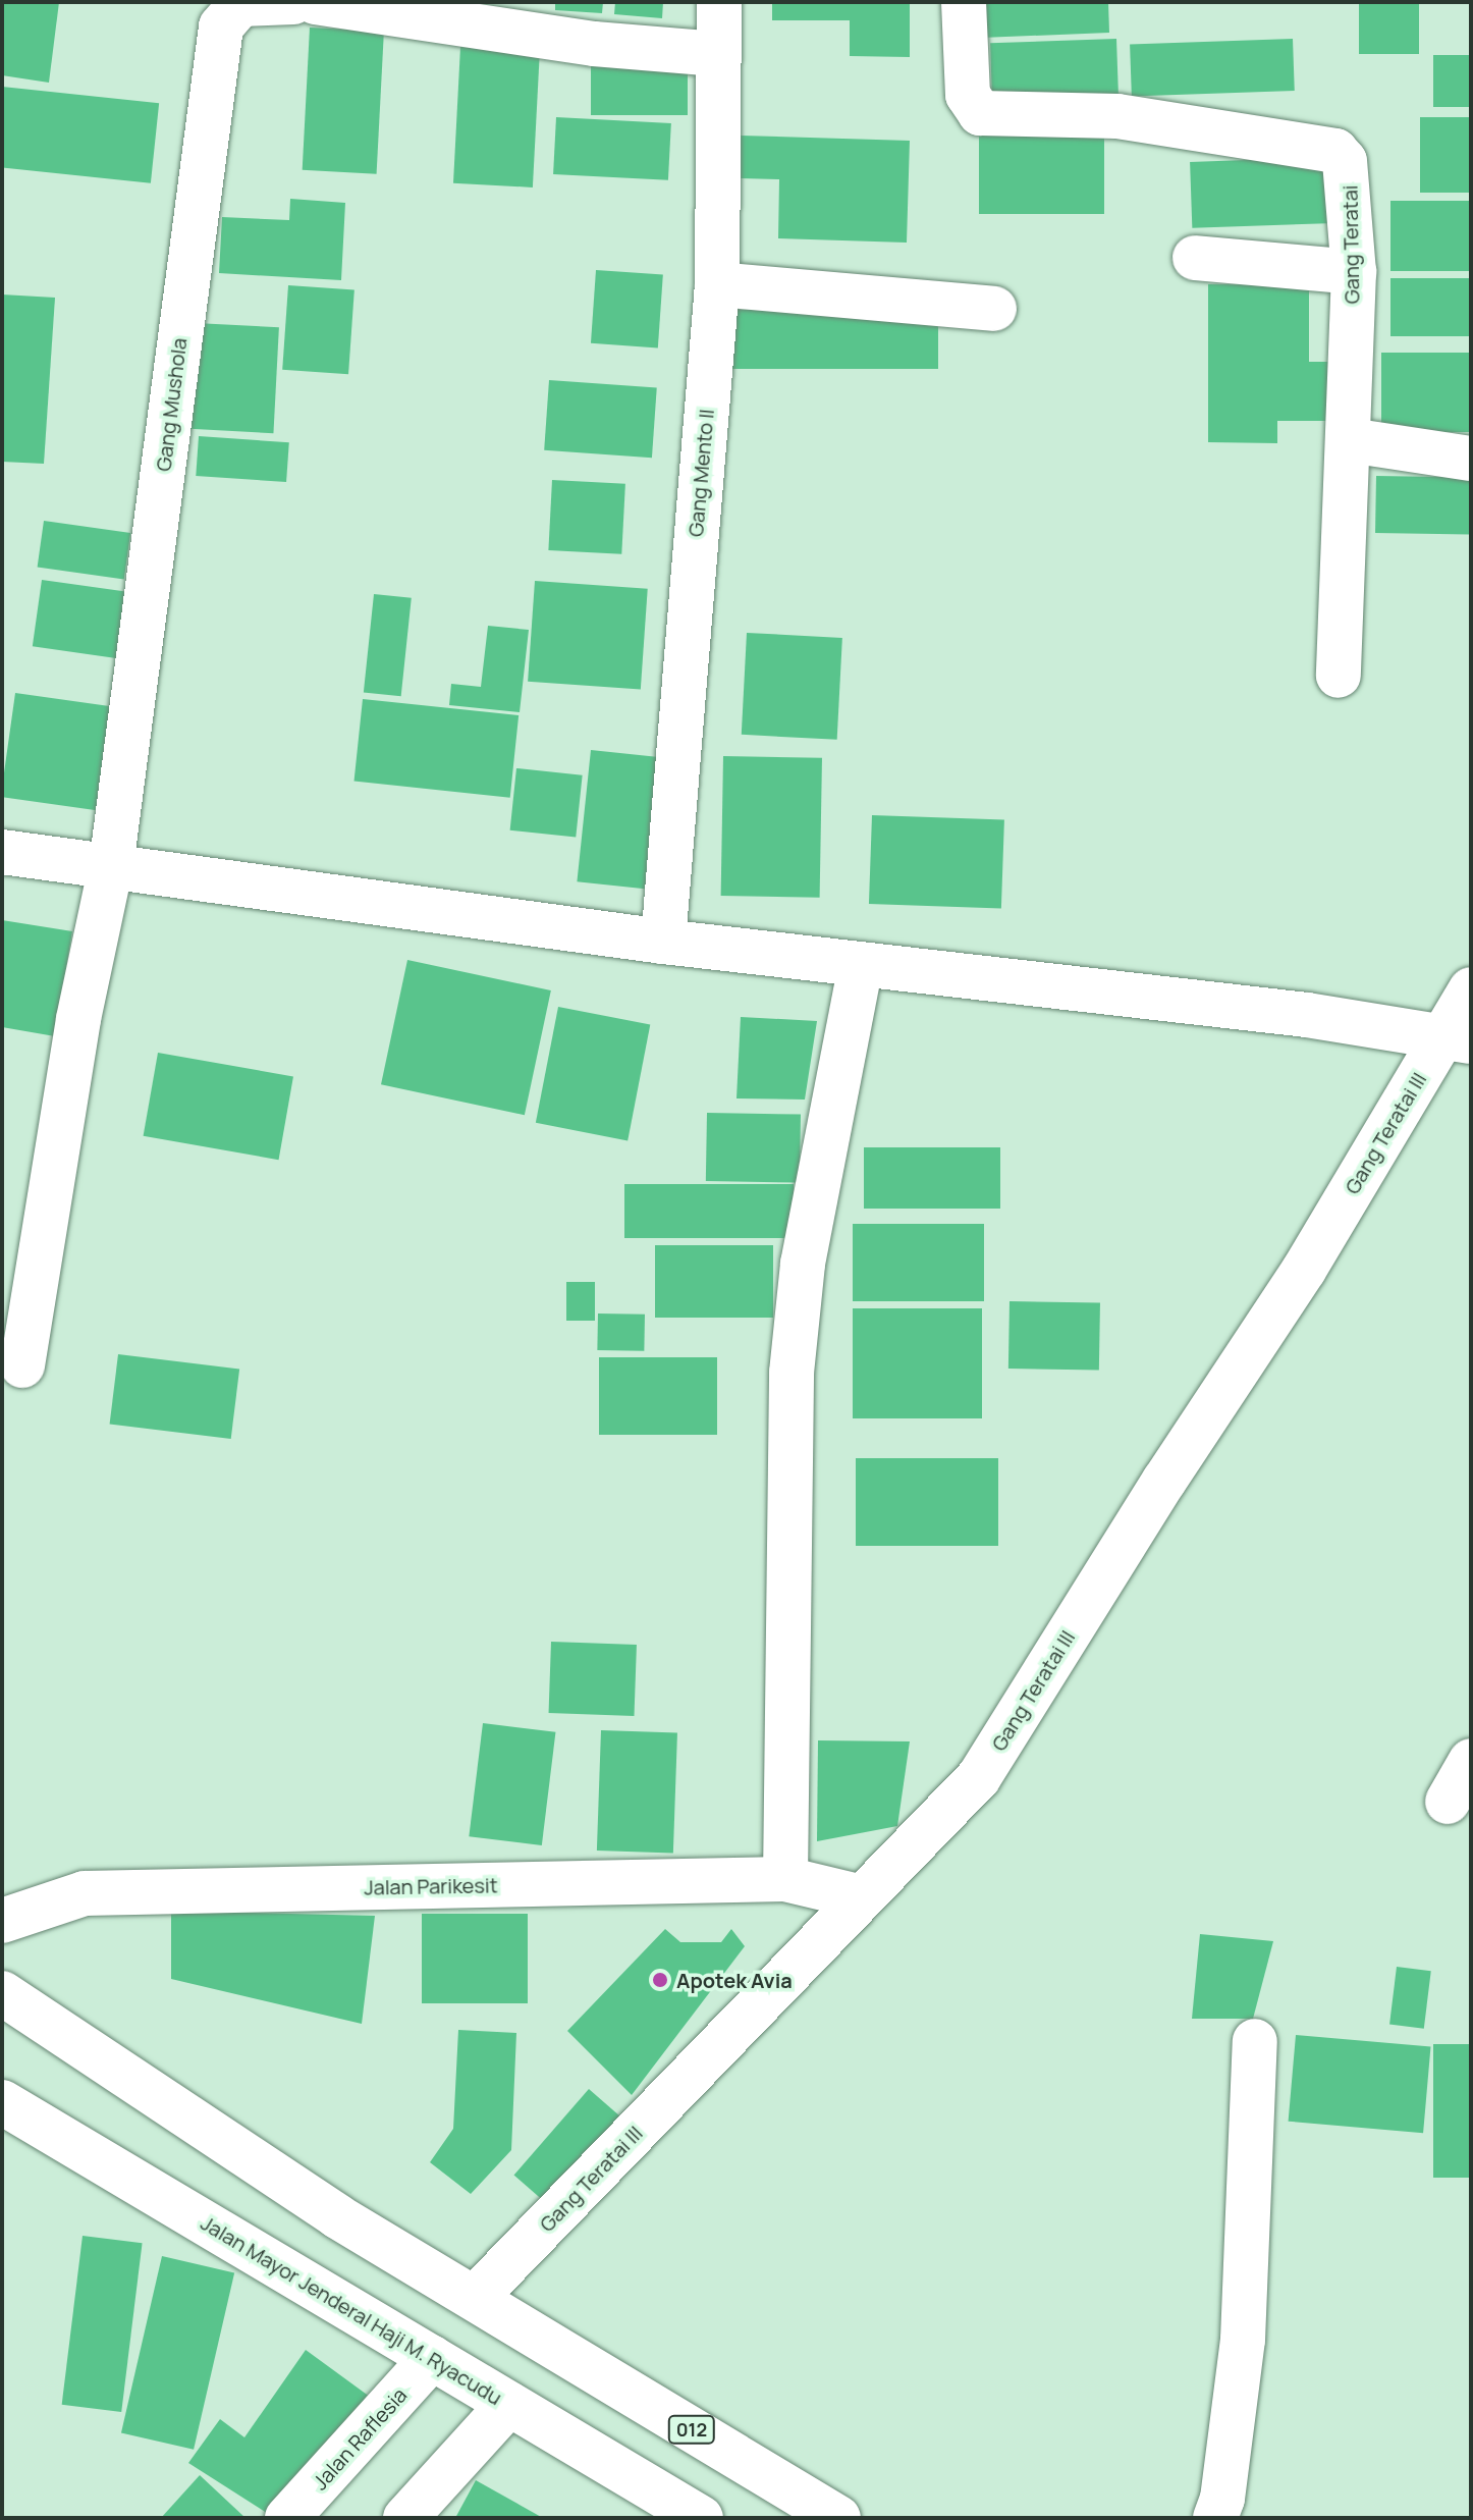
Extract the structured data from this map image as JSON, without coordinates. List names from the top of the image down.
{
  "streets": {
    "street": [
      "Gang Teratai",
      "Gang Mushola",
      "Gang Mento II",
      "Gang Teratai III",
      "Jalan Parikesit",
      "Jalan Mayor Jenderal Haji M. Ryacudu",
      "012",
      "Jalan Raflesia"
    ]
  },
  "crossings": [
    ["Gang Teratai III", "Jalan Parikesit"],
    ["Gang Teratai III", "012"],
    ["Jalan Mayor Jenderal Haji M. Ryacudu", "Jalan Raflesia"]
  ],
  "places": ["Apotek Avia"]
}
